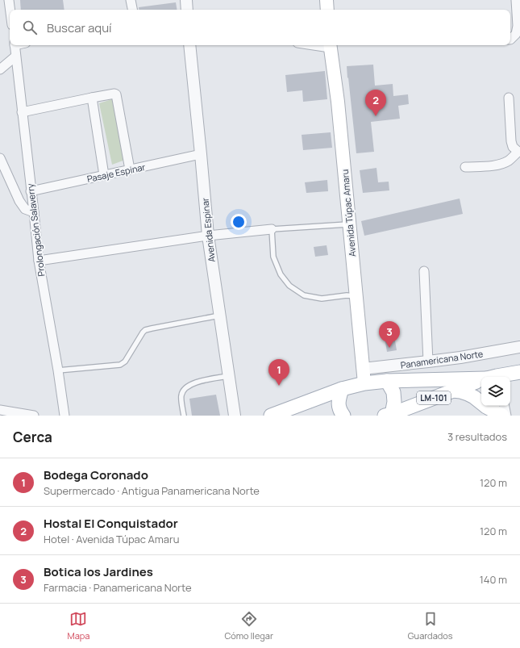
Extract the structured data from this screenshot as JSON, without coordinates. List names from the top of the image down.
{
  "streets": {
    "main road": ["Avenida Túpac Amaru", "LM-101"],
    "street": [
      "Pasaje Espinar",
      "Prolongación Salaverry",
      "Avenida Espinar",
      "Panamericana Norte"
    ]
  },
  "crossings": [
    ["Pasaje Espinar", "Prolongación Salaverry"],
    ["Pasaje Espinar", "Avenida Espinar"],
    ["Avenida Túpac Amaru", "Panamericana Norte"],
    ["Avenida Túpac Amaru", "LM-101"]
  ],
  "page": {
    "search": "Buscar aquí",
    "pins": ["2", "3", "1"],
    "heading": ["Cerca", "3 resultados"],
    "list": [
      {
        "mark": "1",
        "name": "Bodega Coronado",
        "note": "Supermercado · Antigua Panamericana Norte",
        "value": "120 m"
      },
      {
        "mark": "2",
        "name": "Hostal El Conquistador",
        "note": "Hotel · Avenida Túpac Amaru",
        "value": "120 m"
      },
      {
        "mark": "3",
        "name": "Botica los Jardines",
        "note": "Farmacia · Panamericana Norte",
        "value": "140 m"
      }
    ],
    "nav": ["Mapa", "Cómo llegar", "Guardados"]
  }
}
